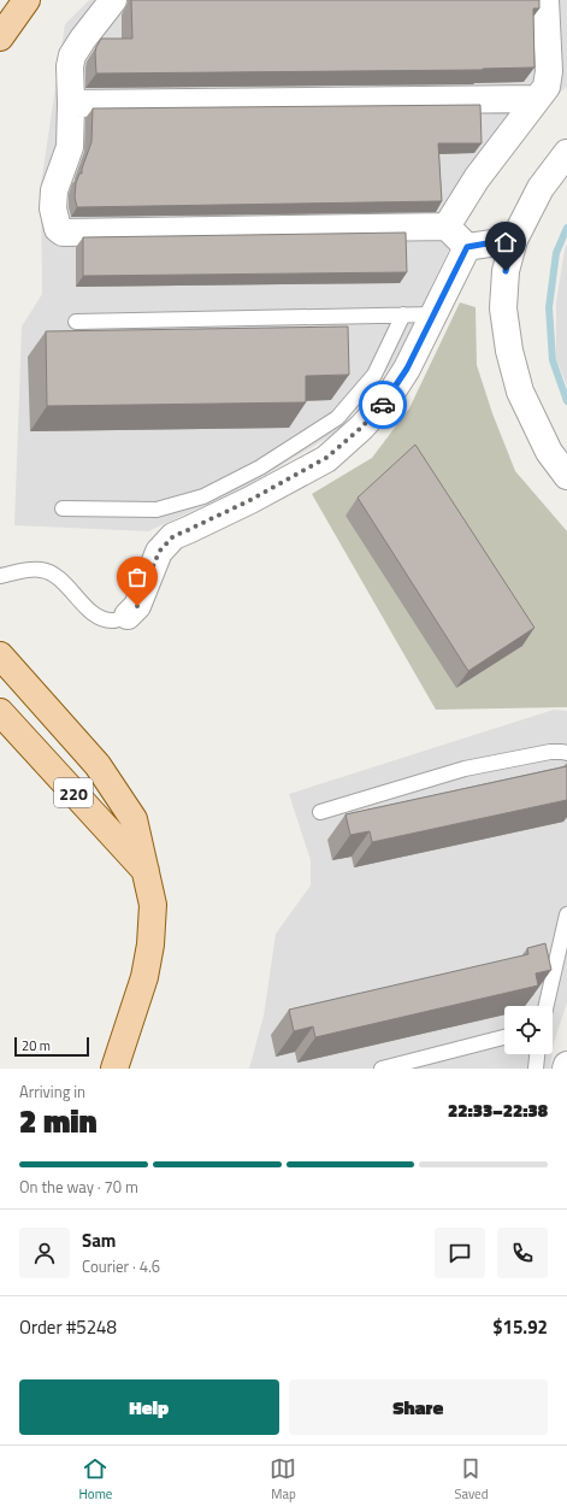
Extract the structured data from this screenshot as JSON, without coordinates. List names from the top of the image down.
{
  "streets": {
    "main road": ["220"]
  },
  "scale_bar": "20 m",
  "page": {
    "scale": "20 m",
    "heading": ["2 min", "Arriving in", "22:33–22:38"],
    "panel": [
      "Sam",
      "Courier · 4.6",
      "Order #5248",
      "$15.92"
    ],
    "bar": "On the way · 70 m",
    "buttons": ["Help", "Share"],
    "tabs": ["Home", "Map", "Saved"]
  }
}
